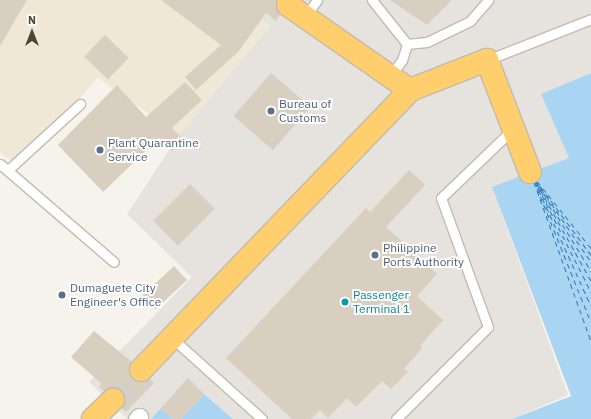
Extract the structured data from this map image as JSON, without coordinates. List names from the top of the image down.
{
  "places": [
    "Bureau of Customs",
    "Plant Quarantine Service",
    "Philippine Ports Authority",
    "Dumaguete City Engineer's Office",
    "Passenger Terminal 1"
  ],
  "north": "top"
}
